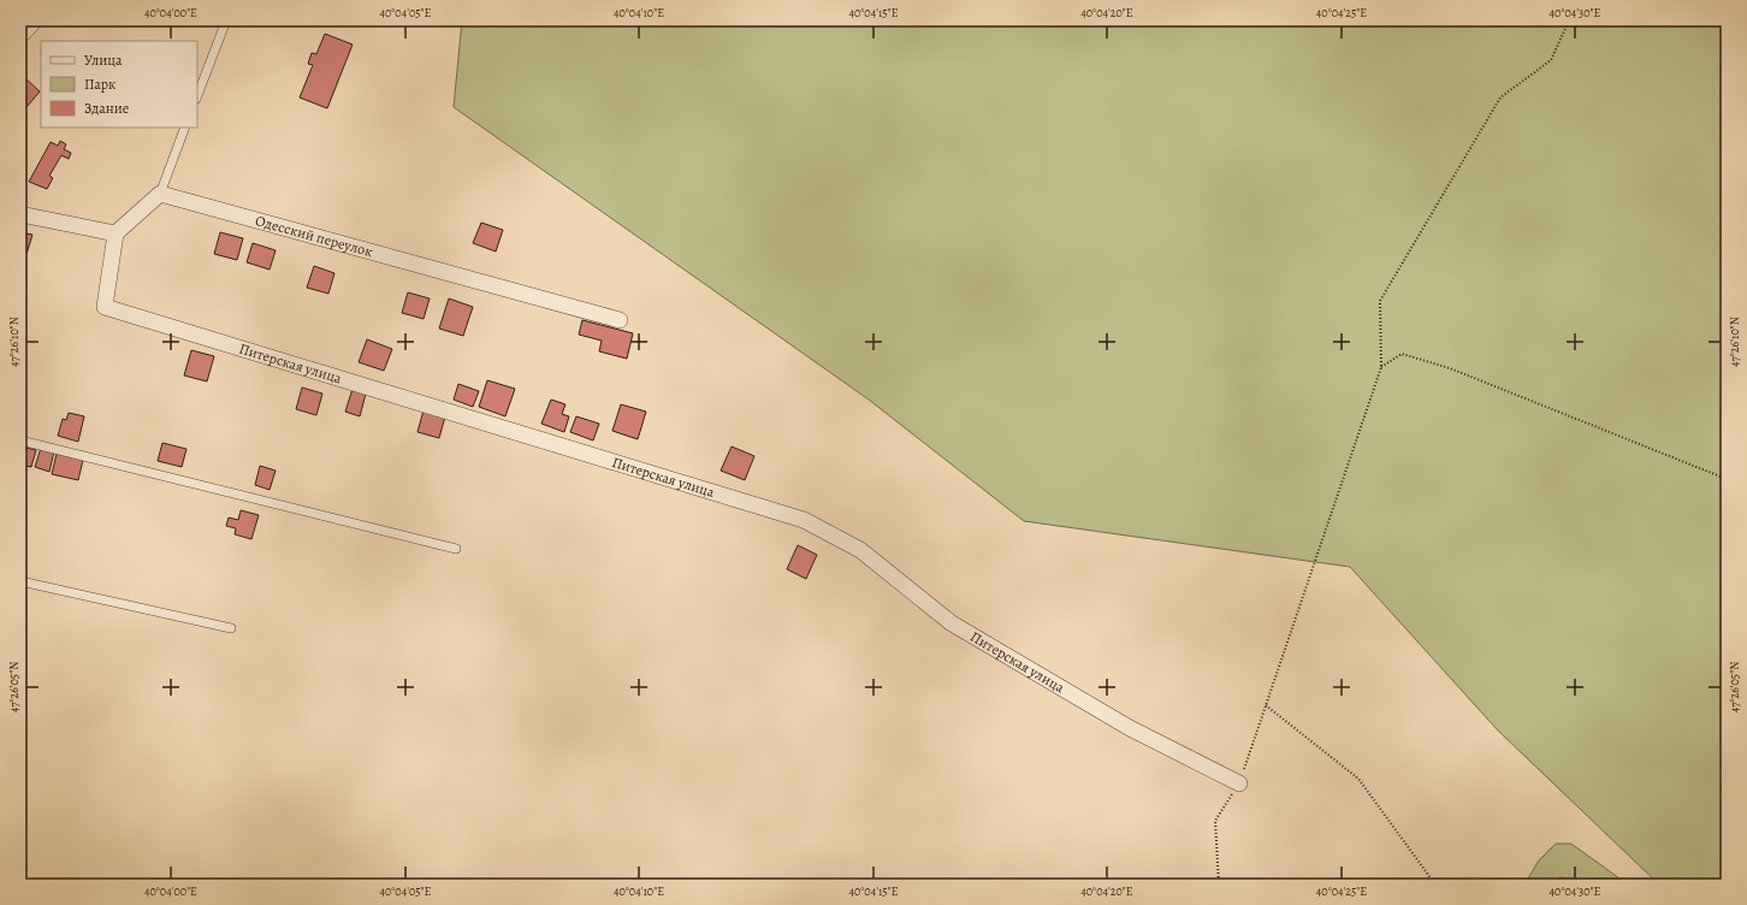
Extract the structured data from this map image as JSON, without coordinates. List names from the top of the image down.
{
  "streets": {
    "street": ["Одесский переулок", "Питерская улица"]
  },
  "legend": ["Улица", "Парк", "Здание"],
  "coordinates": [
    "40°04'00\"E",
    "40°04'05\"E",
    "40°04'10\"E",
    "40°04'15\"E",
    "40°04'20\"E",
    "40°04'25\"E",
    "40°04'30\"E",
    "47°26'10\"N",
    "47°26'05\"N"
  ]
}
